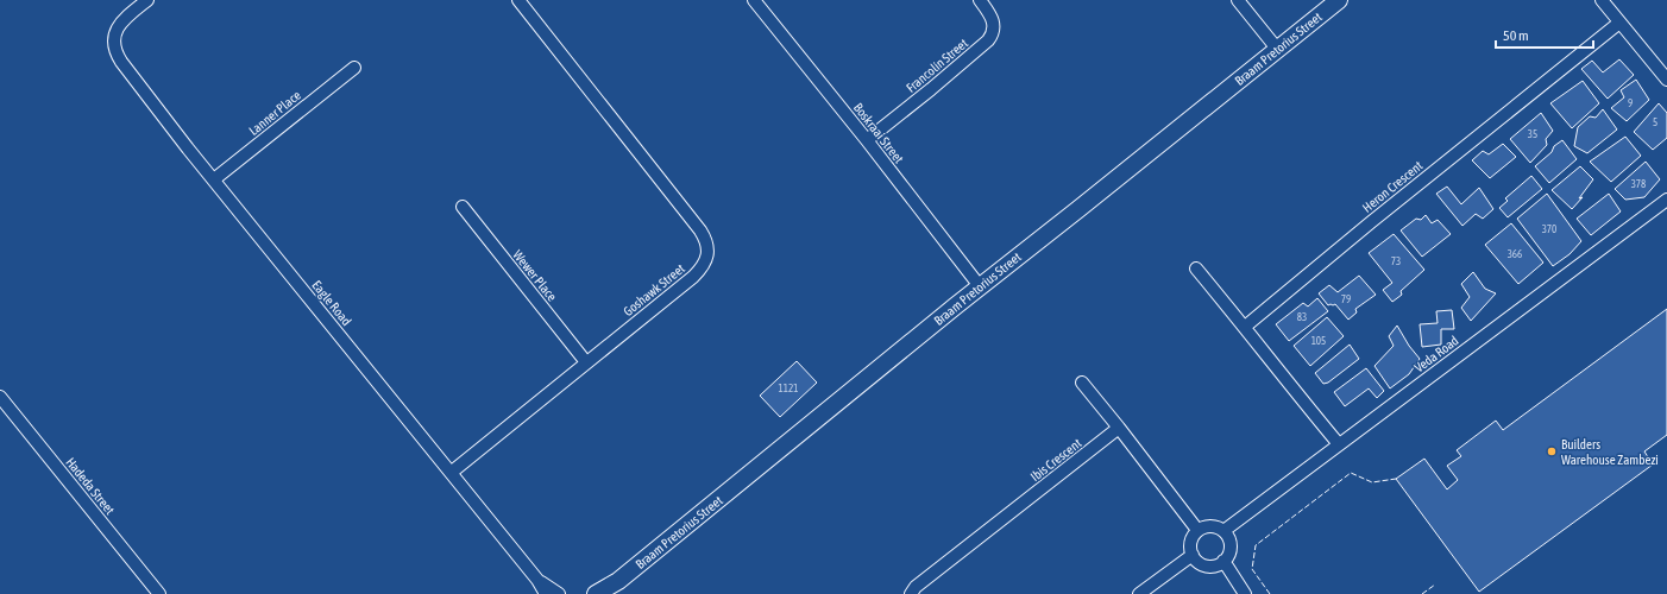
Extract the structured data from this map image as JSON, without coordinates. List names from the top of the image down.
{
  "streets": {
    "street": [
      "Braam Pretorius Street",
      "Francolin Street",
      "Lanner Place",
      "Boskraai Street",
      "Heron Crescent",
      "Wewer Place",
      "Goshawk Street",
      "Eagle Road",
      "Veda Road",
      "Ibis Crescent",
      "Hadeda Street"
    ]
  },
  "crossings": [
    ["Braam Pretorius Street", "Boskraai Street"],
    ["Francolin Street", "Boskraai Street"],
    ["Lanner Place", "Eagle Road"],
    ["Wewer Place", "Goshawk Street"],
    ["Goshawk Street", "Eagle Road"]
  ],
  "places": ["Builders Warehouse Zambezi"],
  "house_numbers": [
    "9",
    "5",
    "35",
    "378",
    "370",
    "366",
    "73",
    "79",
    "83",
    "105",
    "1121"
  ],
  "scale_bar": "50 m"
}
